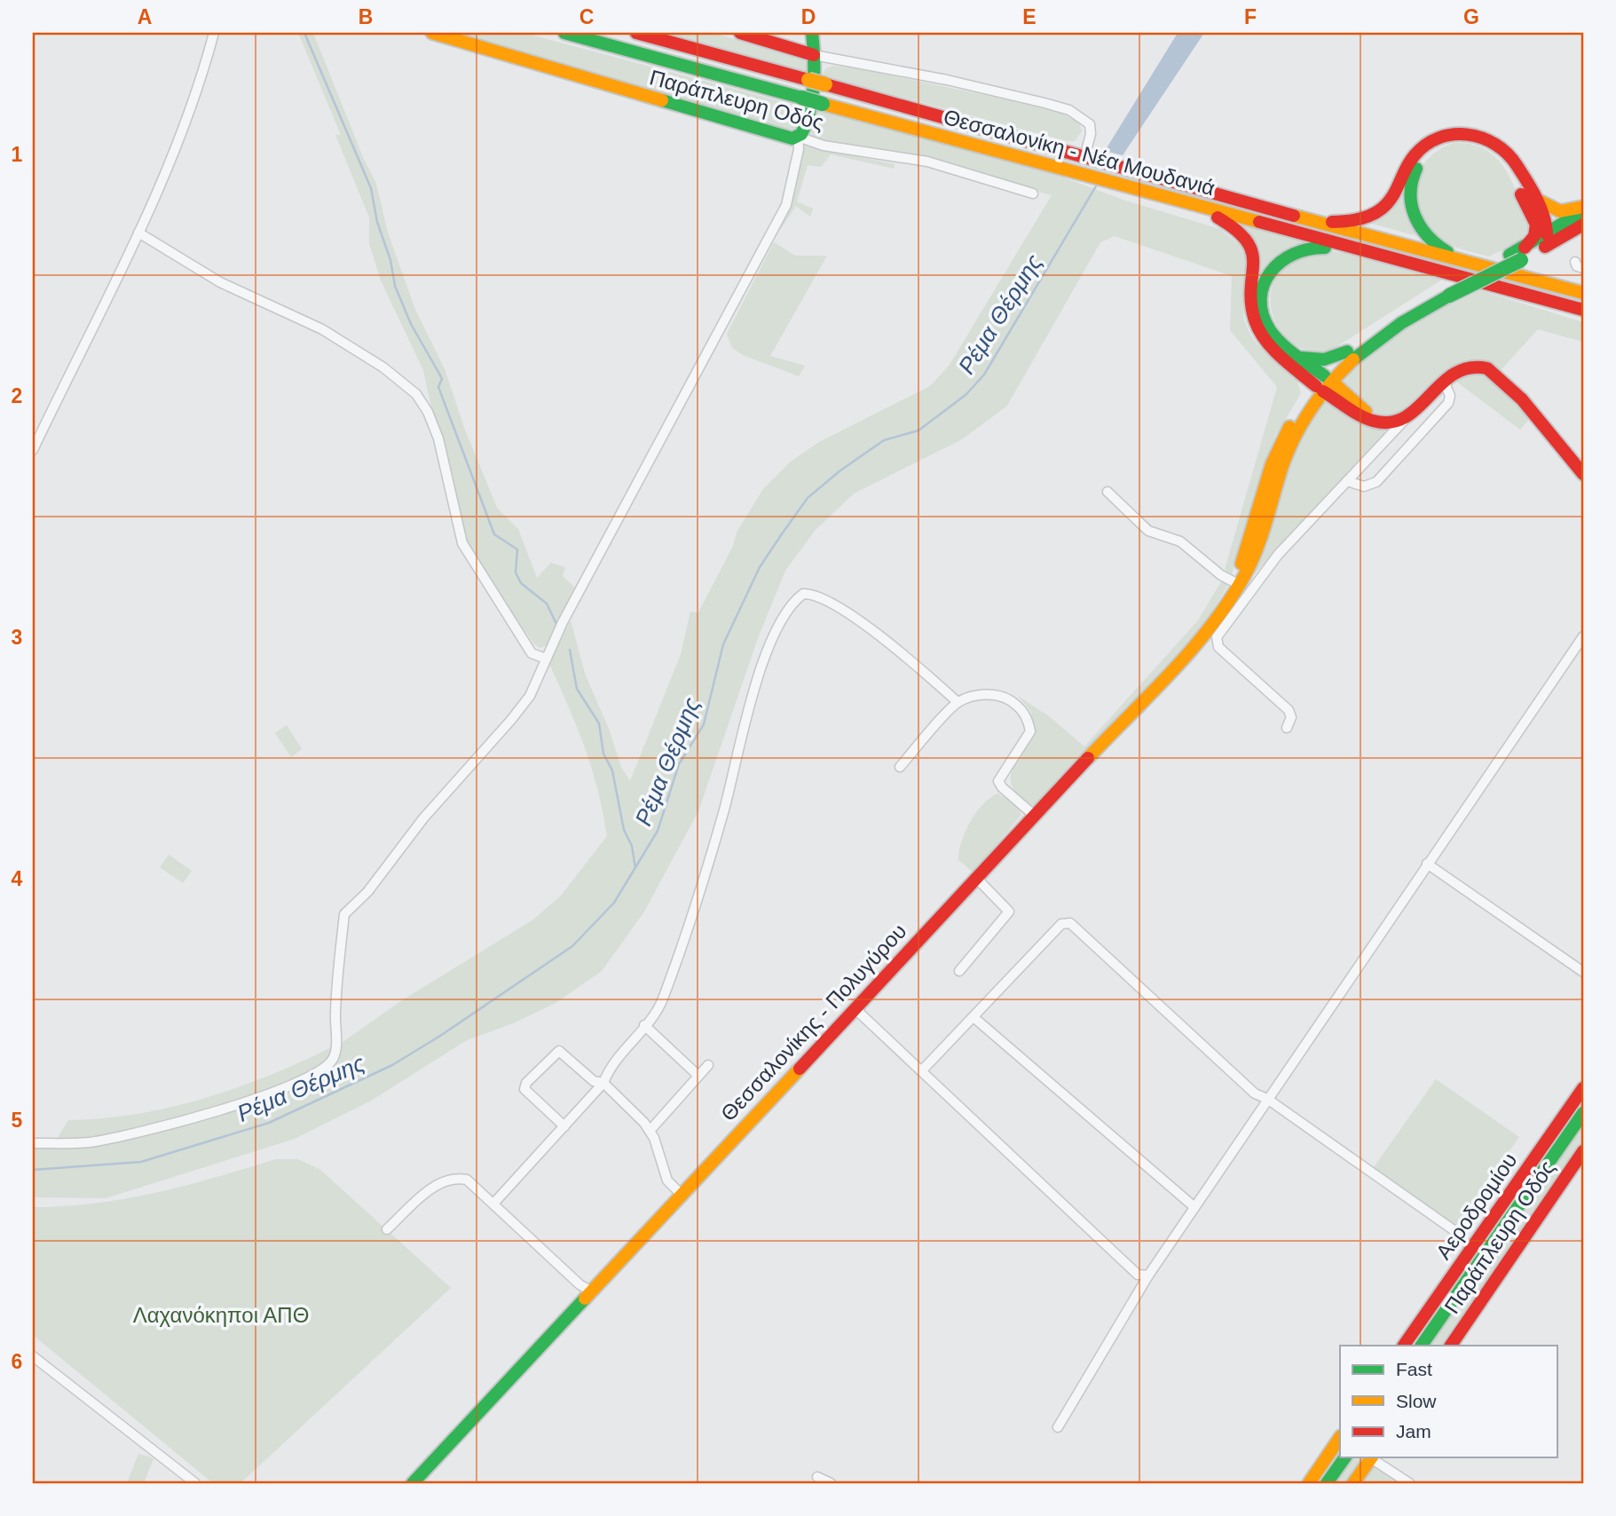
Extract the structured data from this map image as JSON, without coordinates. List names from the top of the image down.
{
  "streets": {
    "main road": [
      "Παράπλευρη Οδός",
      "Θεσσαλονίκη - Νέα Μουδανιά",
      "Θεσσαλονίκης - Πολυγύρου",
      "Αεροδρομίου"
    ]
  },
  "water": ["Ρέμα Θέρμης"],
  "parks": ["Λαχανόκηποι ΑΠΘ"],
  "legend": ["Fast", "Slow", "Jam"],
  "grid": {
    "columns": [
      "A",
      "B",
      "C",
      "D",
      "E",
      "F",
      "G"
    ],
    "rows": [
      "1",
      "2",
      "3",
      "4",
      "5",
      "6"
    ]
  }
}
